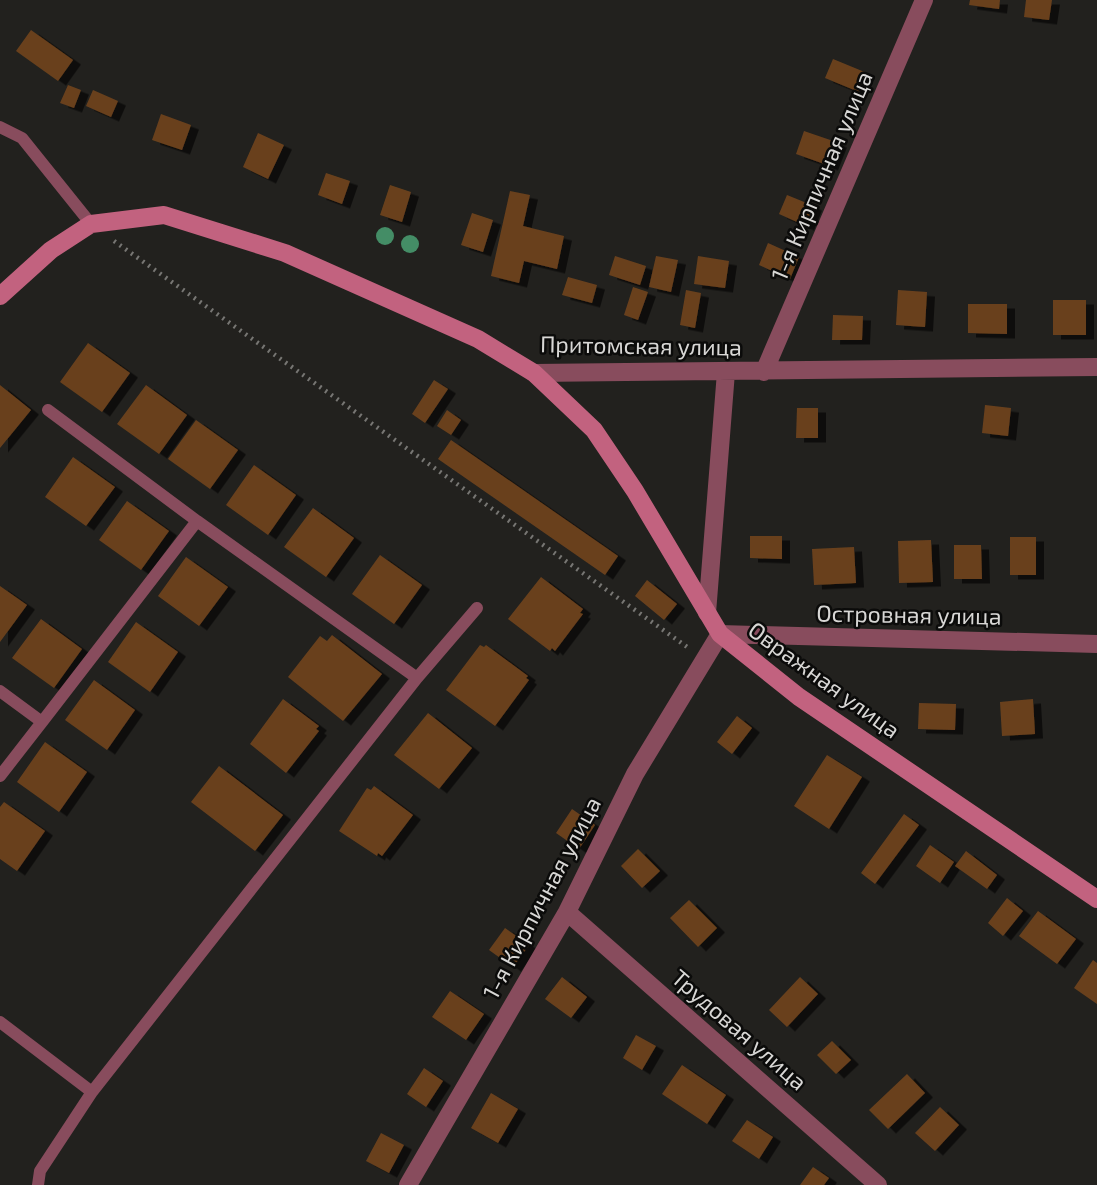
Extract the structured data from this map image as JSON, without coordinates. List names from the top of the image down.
{
  "streets": {
    "street": [
      "1-я Кирпичная улица",
      "Притомская улица",
      "Островная улица",
      "Овражная улица",
      "Трудовая улица"
    ]
  },
  "crossings": [
    ["1-я Кирпичная улица", "Притомская улица"],
    ["1-я Кирпичная улица", "Островная улица"],
    ["1-я Кирпичная улица", "Овражная улица"],
    ["1-я Кирпичная улица", "Трудовая улица"],
    ["Притомская улица", "Овражная улица"],
    ["Островная улица", "Овражная улица"]
  ]
}
